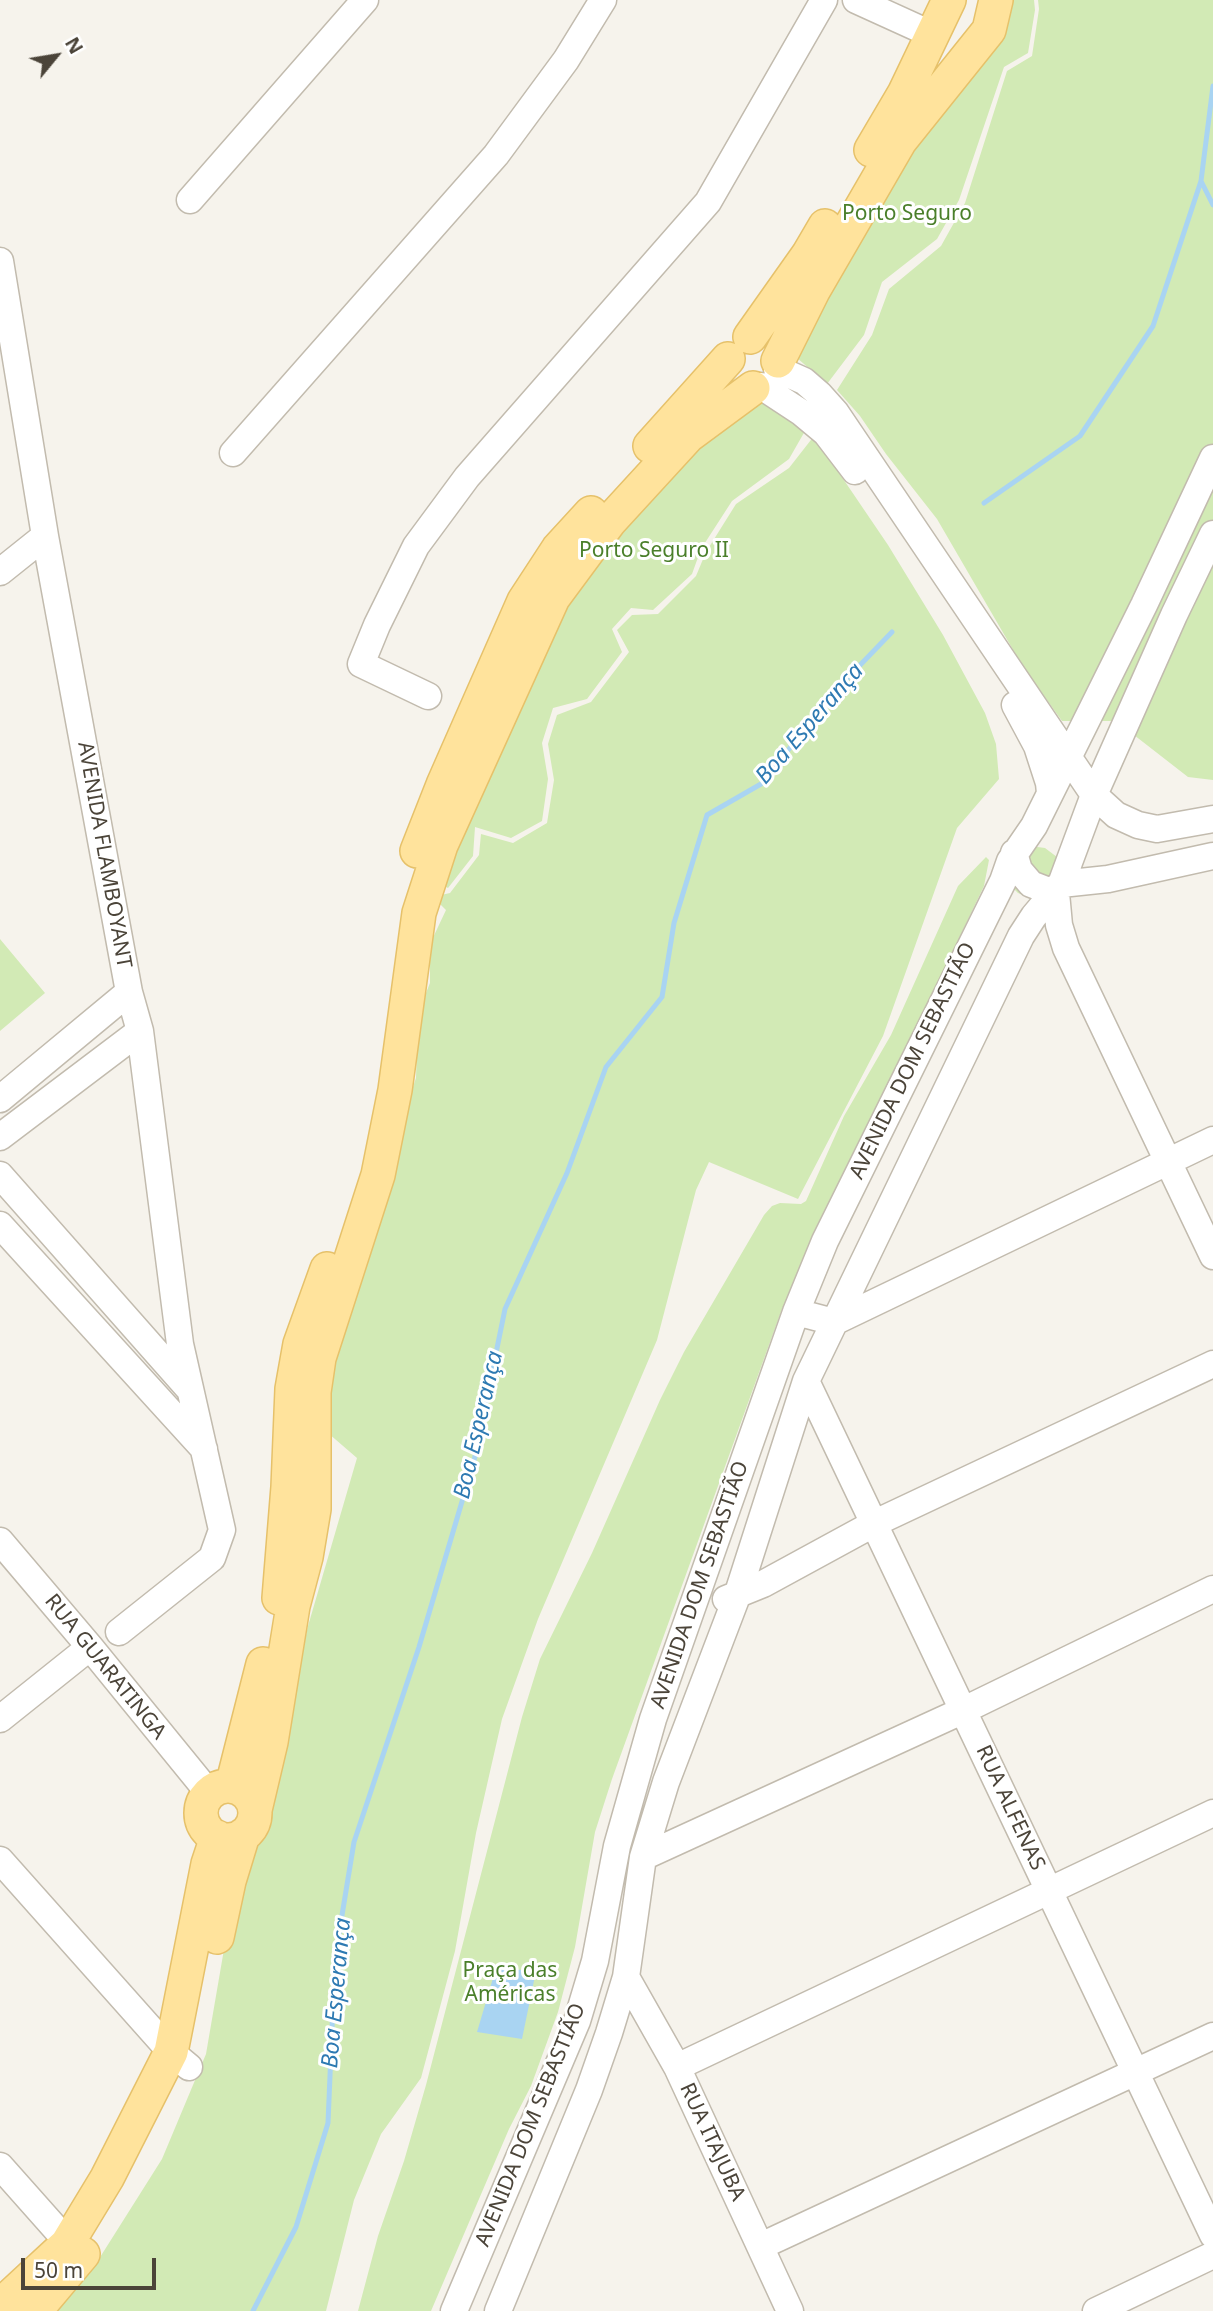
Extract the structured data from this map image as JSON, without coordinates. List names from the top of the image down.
{
  "streets": {
    "street": [
      "AVENIDA FLAMBOYANT",
      "AVENIDA DOM SEBASTIÃO",
      "RUA GUARATINGA",
      "RUA ALFENAS",
      "RUA ITAJUBA"
    ]
  },
  "crossings": [
    ["AVENIDA DOM SEBASTIÃO", "RUA ALFENAS"],
    ["AVENIDA DOM SEBASTIÃO", "RUA ITAJUBA"]
  ],
  "water": ["Boa Esperança"],
  "parks": ["Porto Seguro", "Porto Seguro II", "Praça das Américas"],
  "scale_bar": "50 m",
  "north": "top right"
}
